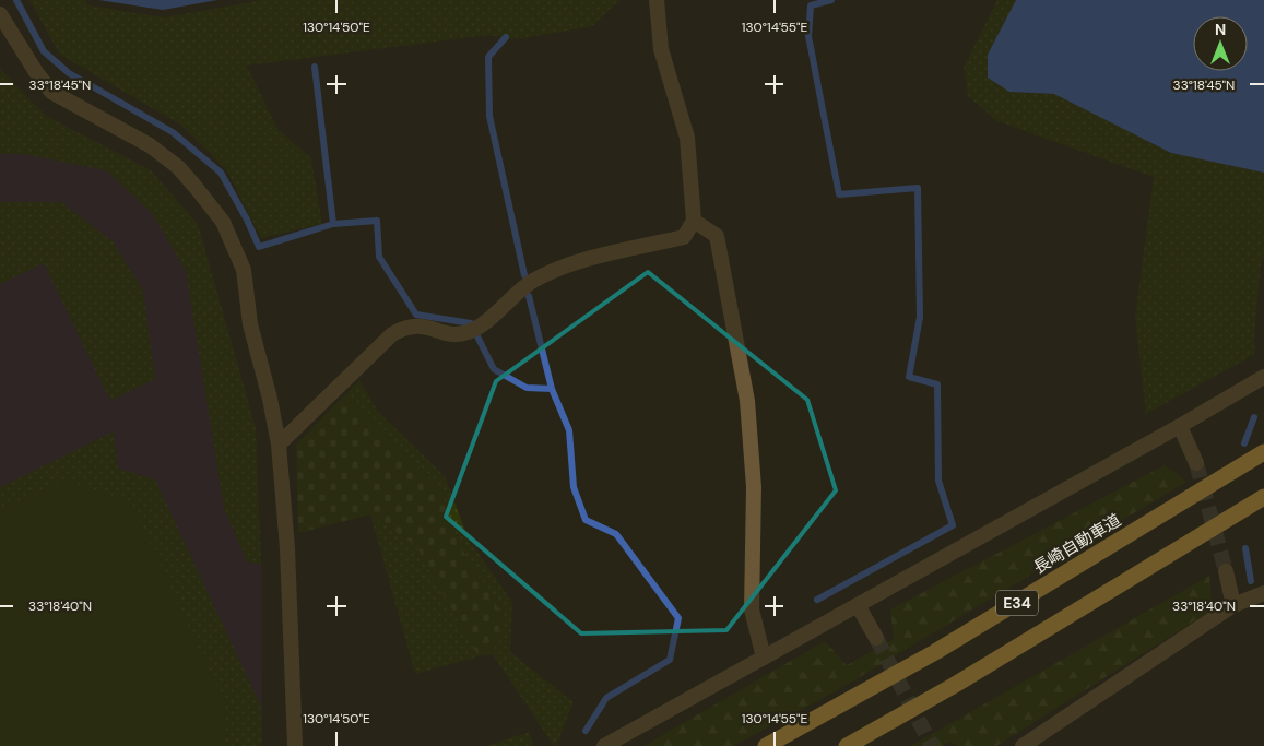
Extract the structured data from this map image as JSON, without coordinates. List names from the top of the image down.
{
  "streets": {
    "highway": ["長崎自動車道", "E34"]
  },
  "north": "top",
  "coordinates": [
    "130°14'50\"E",
    "130°14'55\"E",
    "33°18'45\"N",
    "33°18'40\"N"
  ]
}
